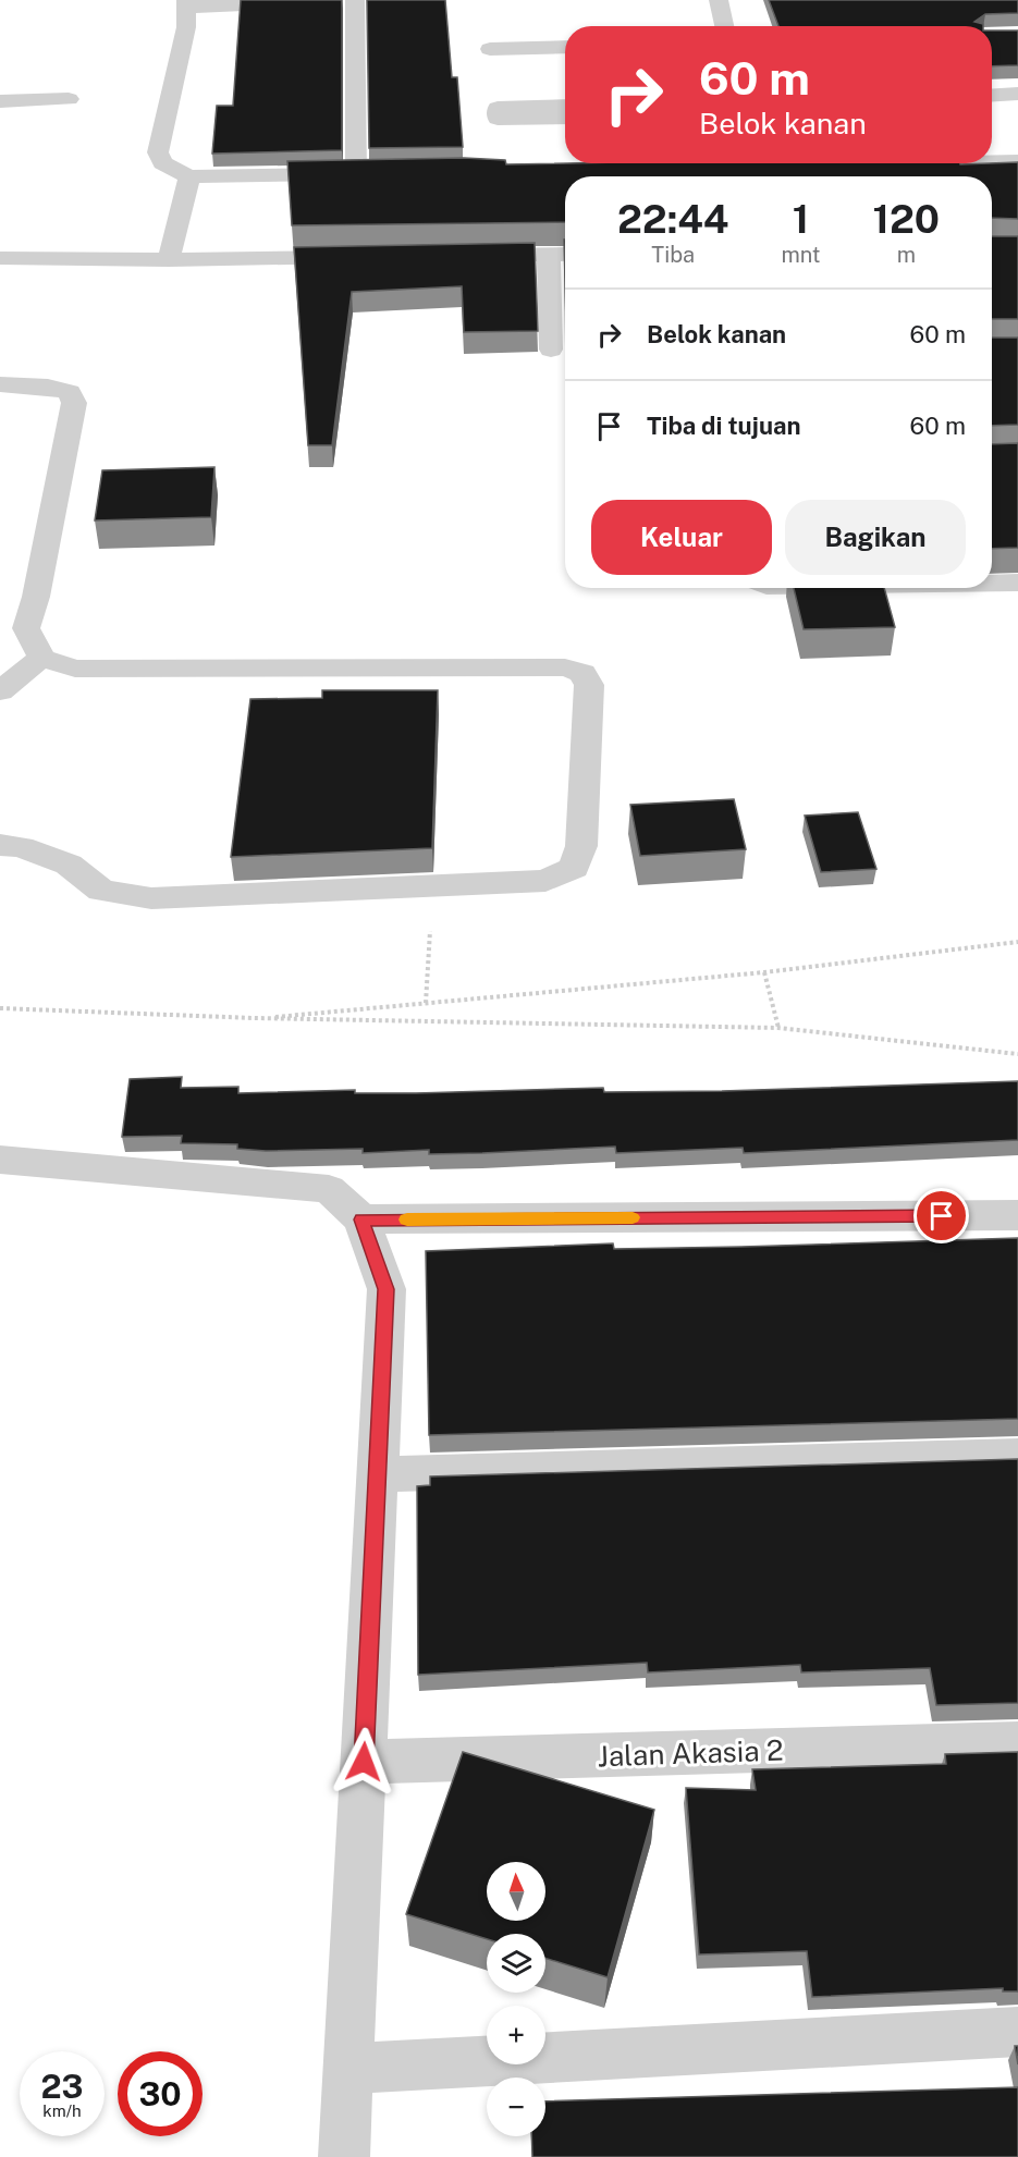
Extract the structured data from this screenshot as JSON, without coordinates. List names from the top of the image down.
{
  "streets": {
    "street": ["Jalan Akasia 2"]
  },
  "north": "top",
  "page": {
    "turn": ["60 m", "Belok kanan"],
    "eta": [
      "22:44",
      "Tiba",
      "1",
      "mnt",
      "120",
      "m"
    ],
    "list": [
      {
        "name": "Belok kanan",
        "value": "60 m"
      },
      {
        "name": "Tiba di tujuan",
        "value": "60 m"
      }
    ],
    "buttons": ["Keluar", "Bagikan"],
    "map_buttons": ["+", "−"],
    "speed": "23 km/h",
    "limit": "30"
  }
}
